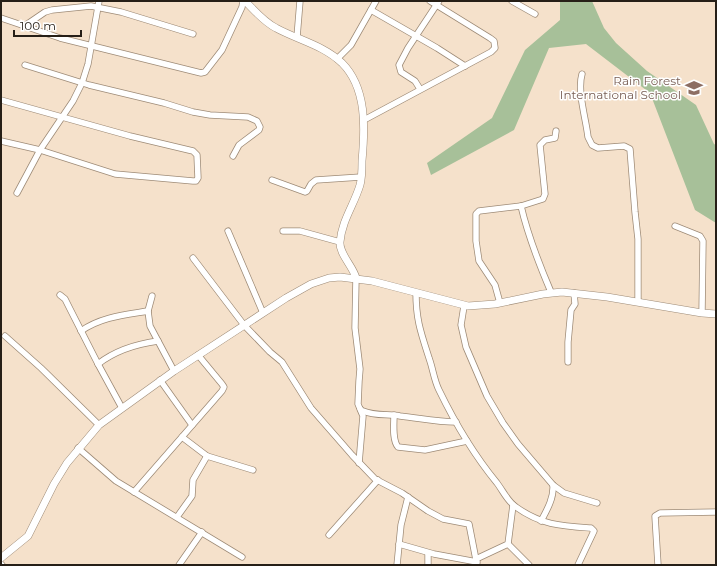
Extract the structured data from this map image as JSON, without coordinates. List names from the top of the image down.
{
  "places": {
    "school or university": ["Rain Forest International School"]
  },
  "scale_bar": "100 m"
}
